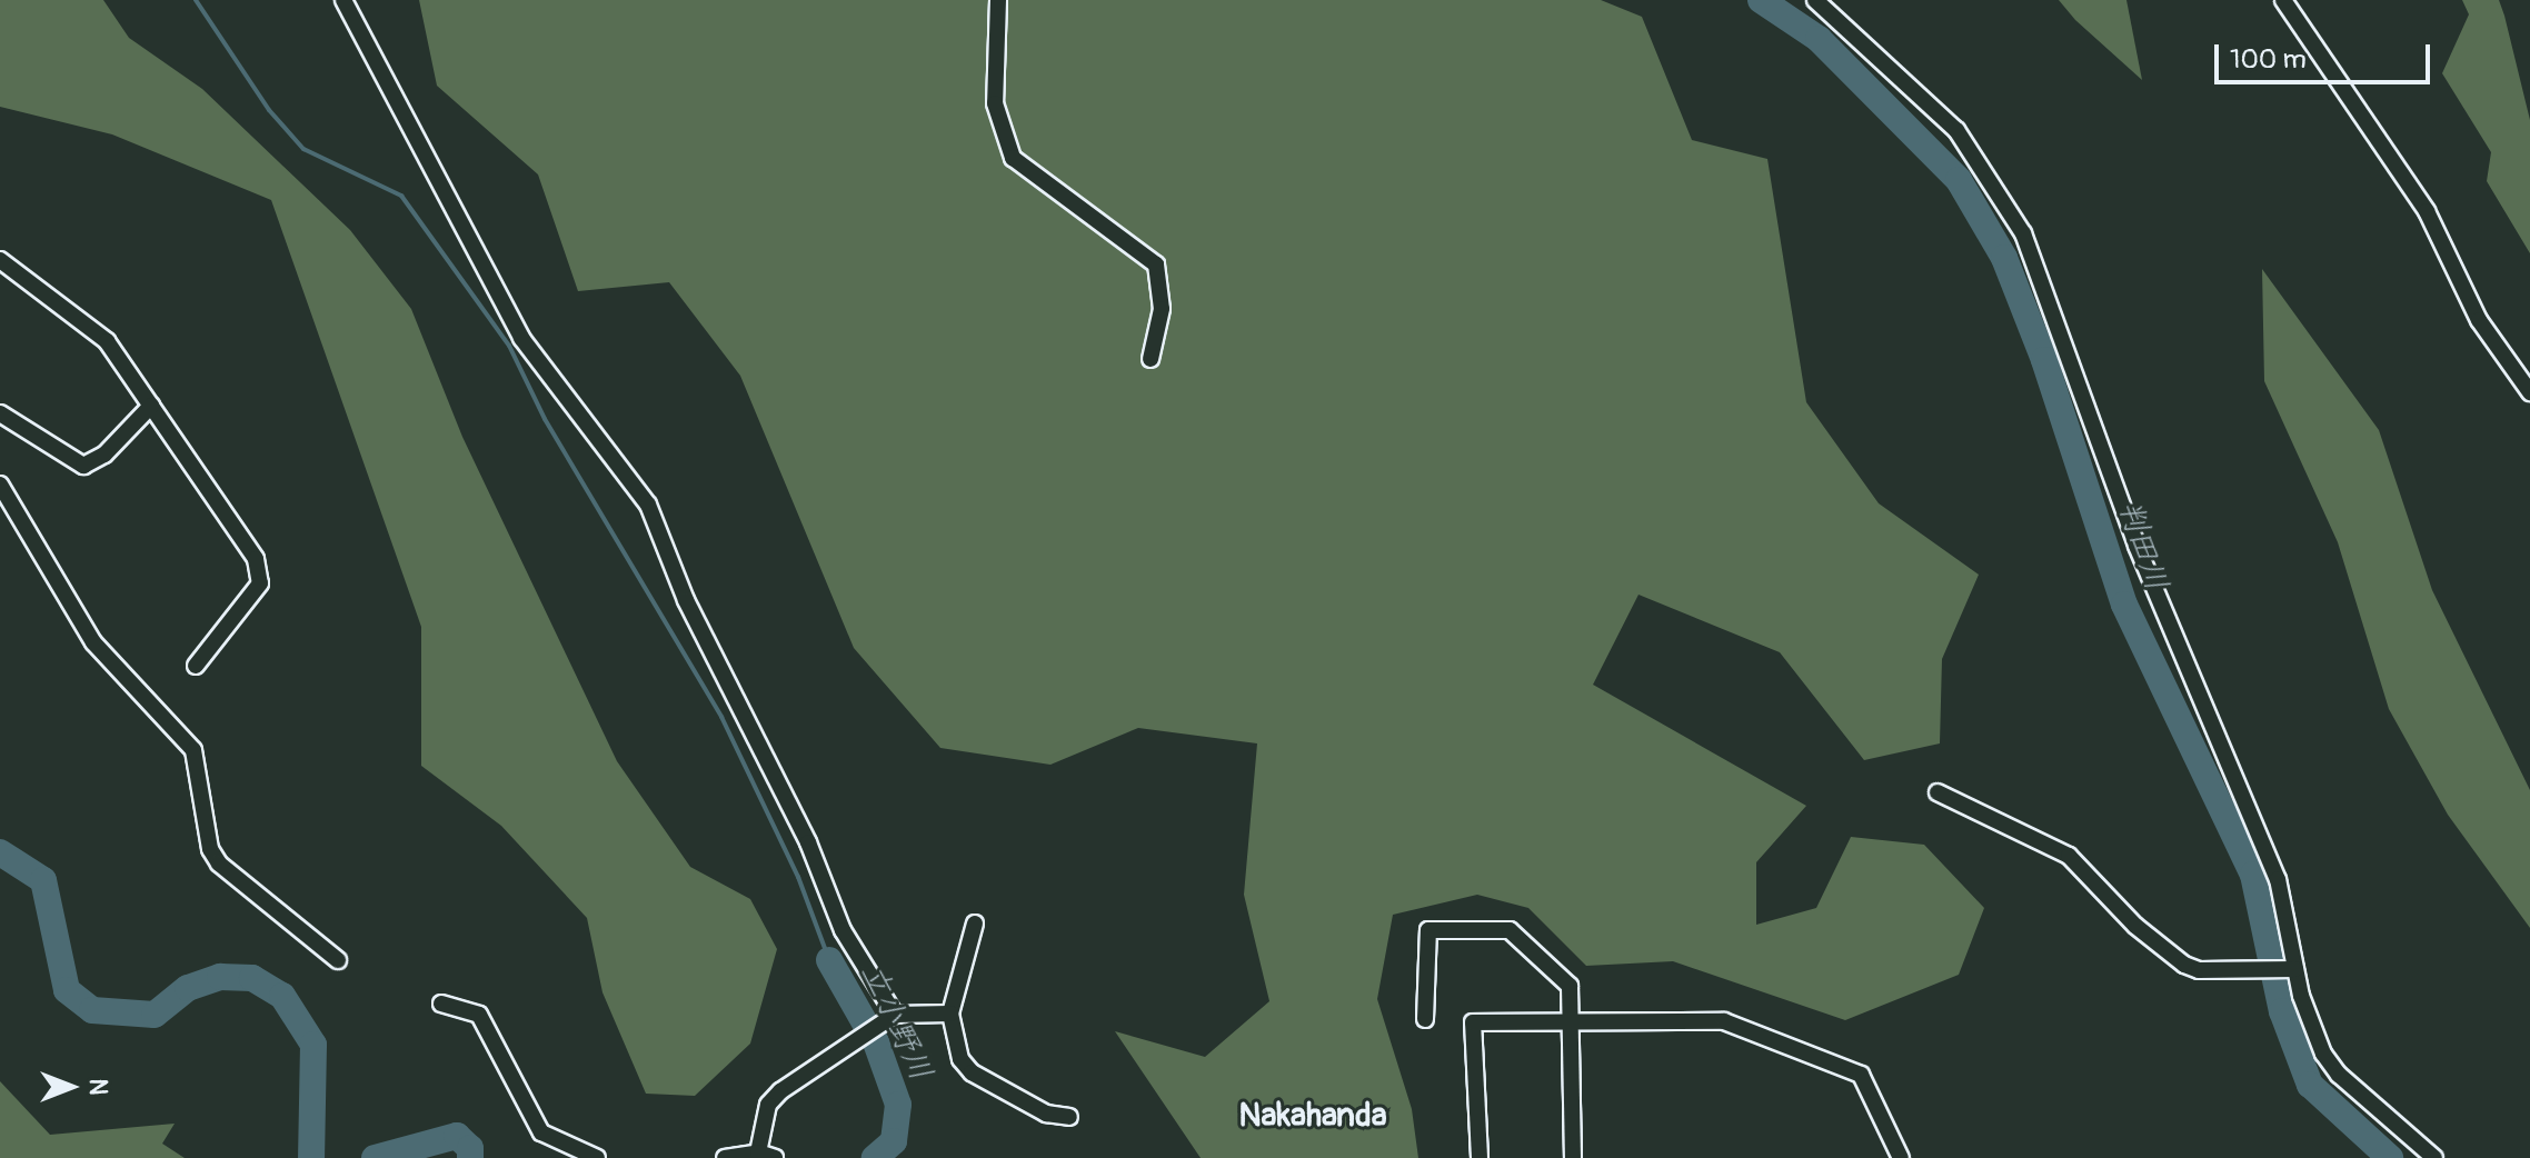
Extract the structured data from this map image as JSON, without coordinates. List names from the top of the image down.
{
  "districts": ["Nakahanda"],
  "water": ["判田川", "立小野川"],
  "scale_bar": "100 m",
  "north": "right"
}
